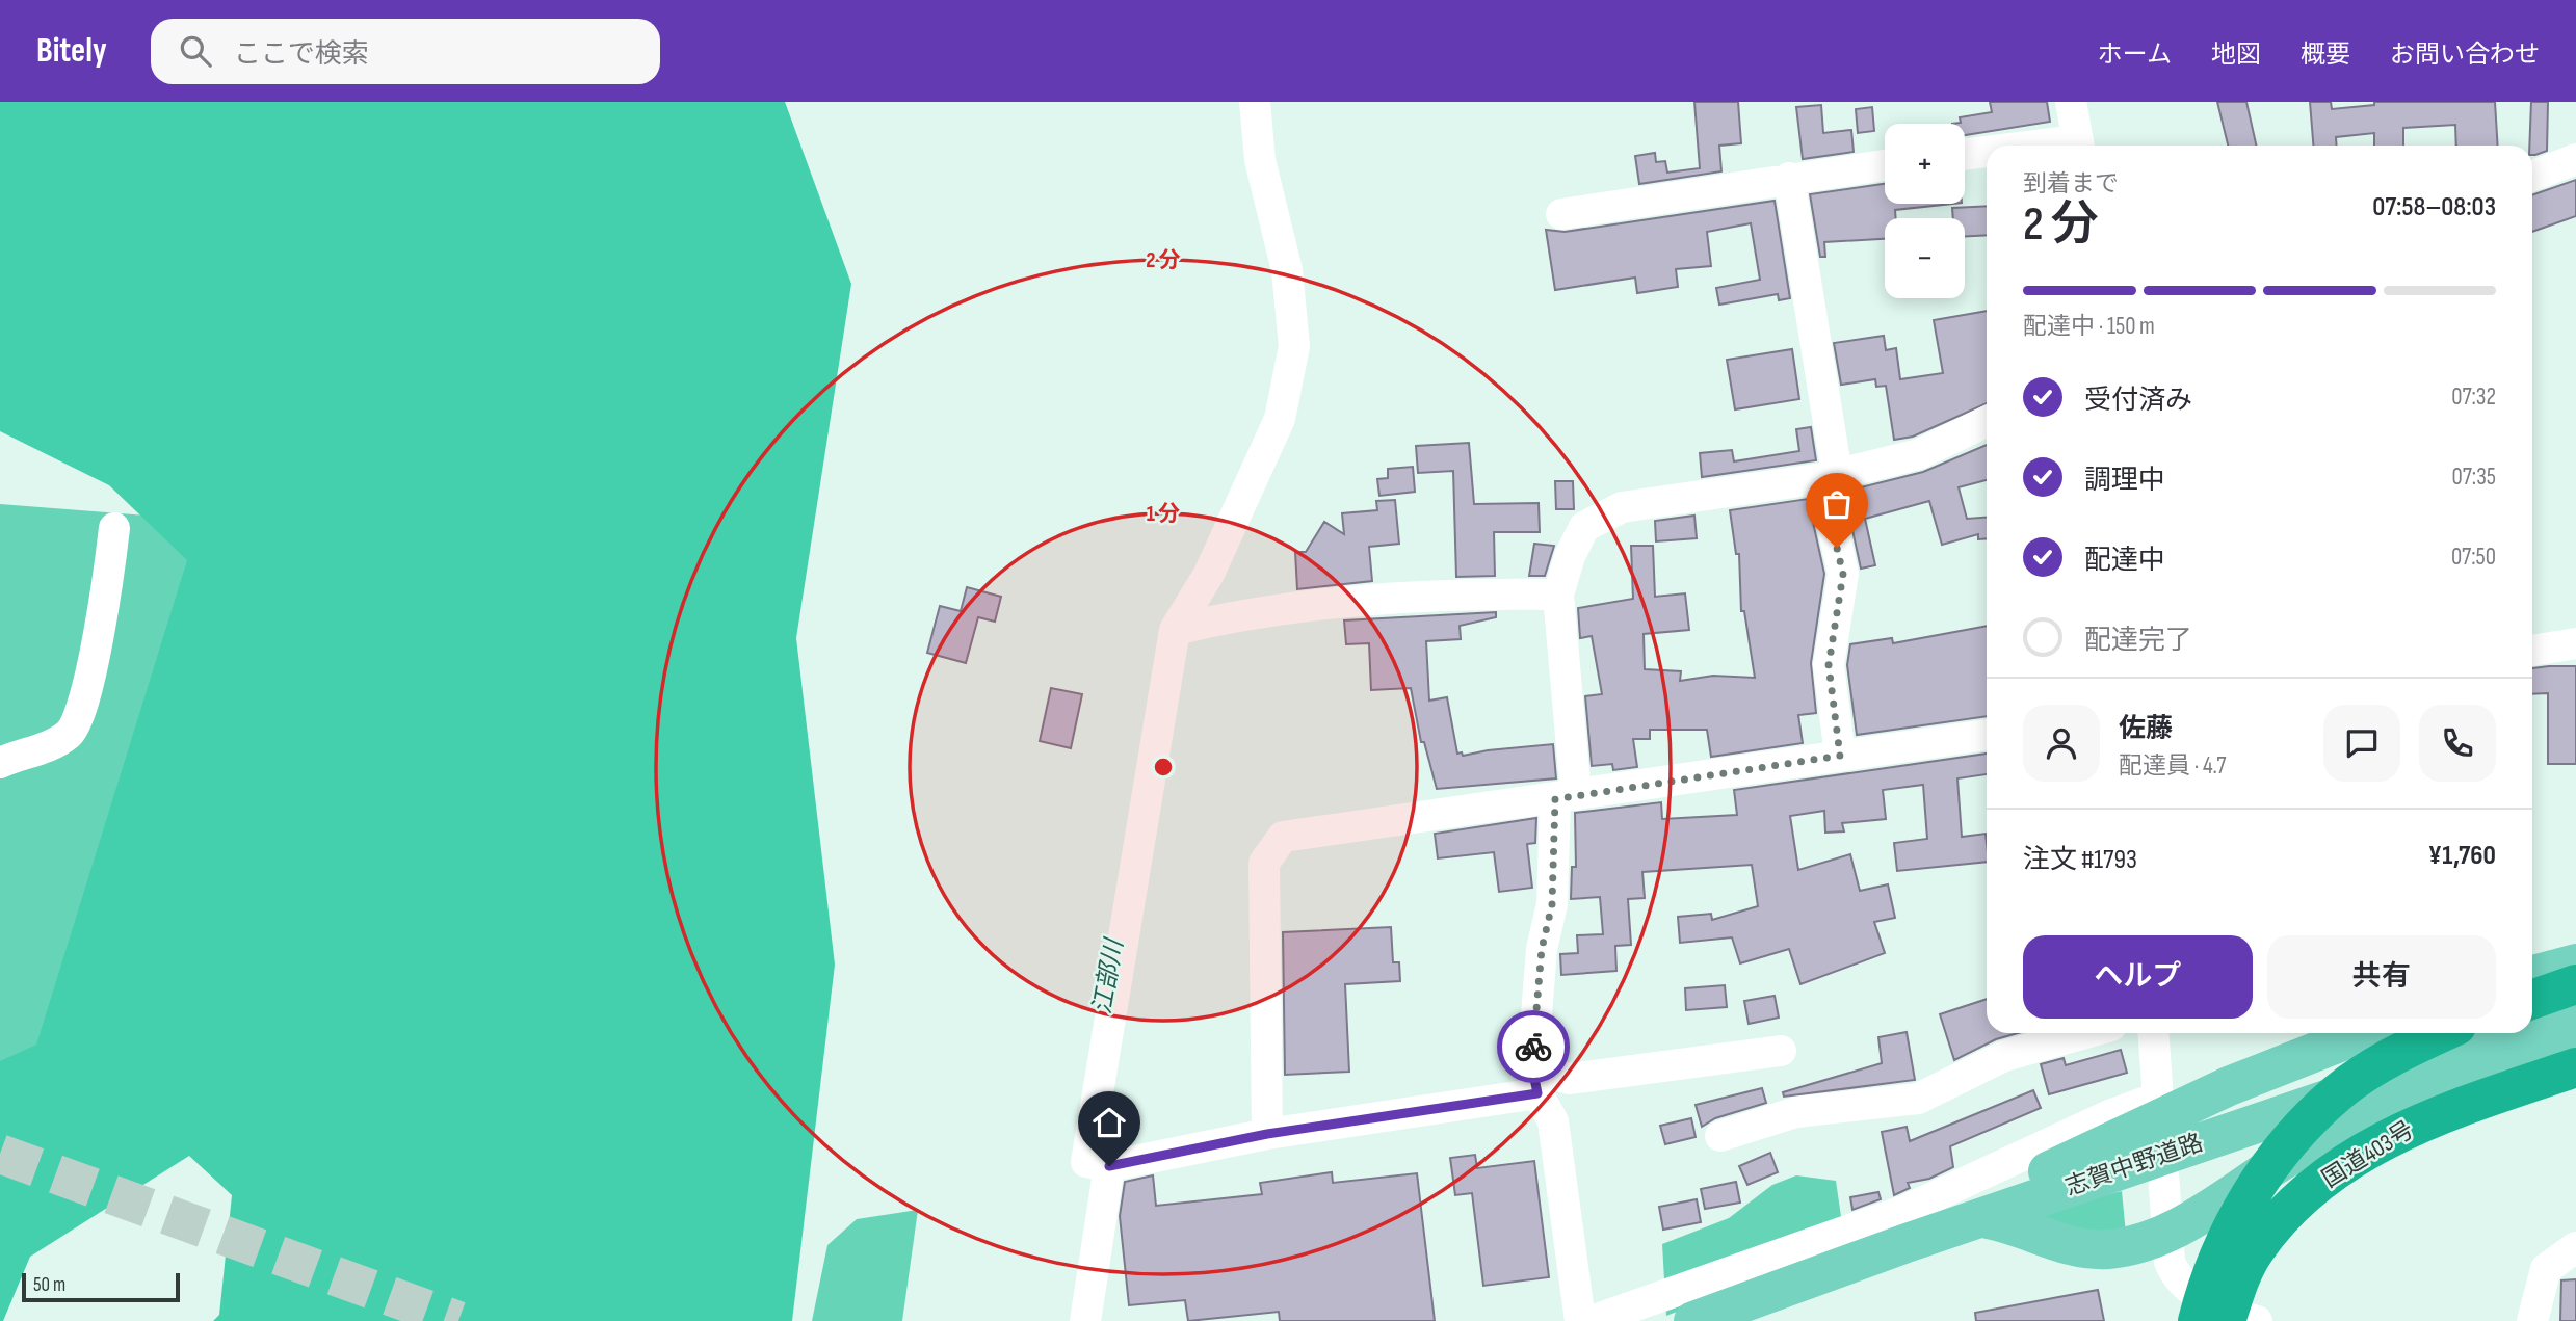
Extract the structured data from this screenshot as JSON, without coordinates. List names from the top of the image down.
{
  "streets": {
    "highway": ["国道403号"],
    "main road": ["志賀中野道路"]
  },
  "water": ["江部川"],
  "scale_bar": "50 m",
  "page": {
    "header": "Bitely",
    "search": "ここで検索",
    "nav": [
      "ホーム",
      "地図",
      "概要",
      "お問い合わせ"
    ],
    "map_buttons": ["+", "−"],
    "heading": ["2 分", "到着まで", "07:58–08:03"],
    "panel": [
      "佐藤",
      "配達員 · 4.7",
      "注文 #1793",
      "¥1,760"
    ],
    "bar": "配達中 · 150 m",
    "list": [
      ["受付済み", "07:32"],
      ["調理中", "07:35"],
      ["配達中", "07:50"],
      "配達完了"
    ],
    "buttons": ["ヘルプ", "共有"],
    "scale": "50 m"
  },
  "rings": ["2 分", "1 分"]
}
